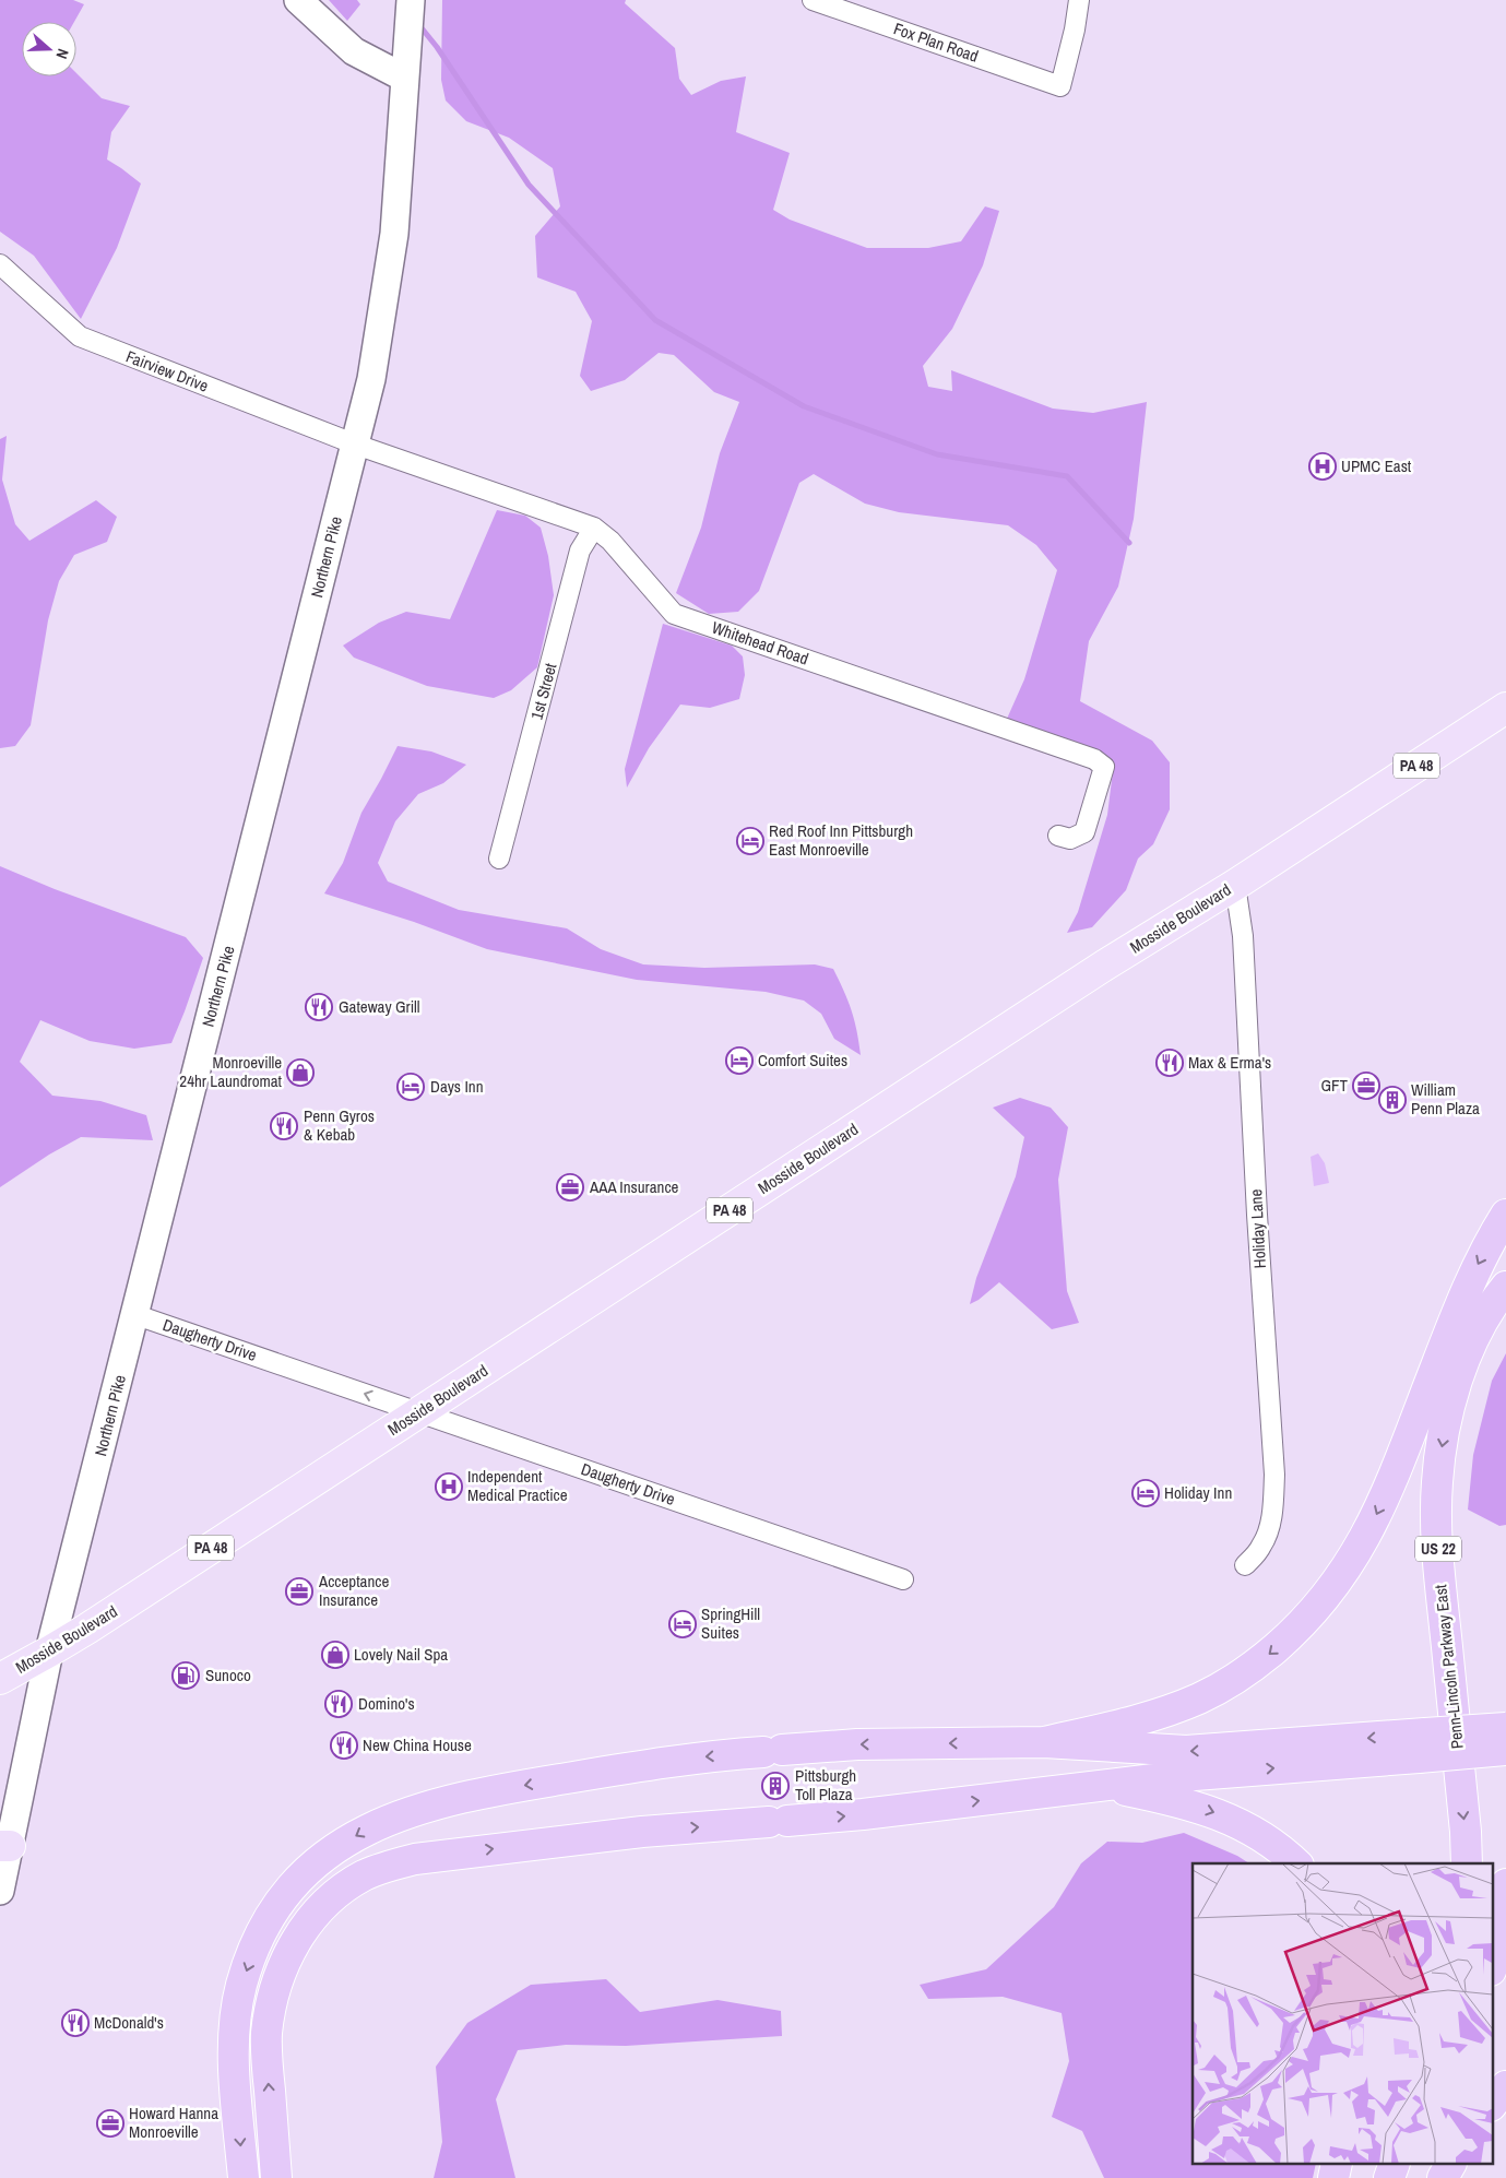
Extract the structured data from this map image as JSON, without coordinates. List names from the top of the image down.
{
  "streets": {
    "highway": ["US 22", "Penn-Lincoln Parkway East"],
    "main road": ["Northern Pike", "PA 48", "Mosside Boulevard"],
    "street": [
      "Fox Plan Road",
      "Fairview Drive",
      "Whitehead Road",
      "1st Street",
      "Holiday Lane",
      "Daugherty Drive"
    ]
  },
  "crossings": [
    ["Fairview Drive", "Northern Pike"],
    ["Fairview Drive", "Whitehead Road"],
    ["Northern Pike", "Whitehead Road"],
    ["Northern Pike", "Mosside Boulevard"],
    ["Northern Pike", "Daugherty Drive"],
    ["Whitehead Road", "1st Street"],
    ["Mosside Boulevard", "Holiday Lane"],
    ["Mosside Boulevard", "Daugherty Drive"]
  ],
  "one_way": ["Daugherty Drive", "Penn-Lincoln Parkway East"],
  "places": {
    "hospital": ["UPMC East", "Independent Medical Practice"],
    "hotel": [
      "Red Roof Inn Pittsburgh East Monroeville",
      "Comfort Suites",
      "Days Inn",
      "Holiday Inn",
      "SpringHill Suites"
    ],
    "restaurant": [
      "Gateway Grill",
      "Max & Erma's",
      "Penn Gyros & Kebab",
      "Domino's",
      "New China House",
      "McDonald's"
    ],
    "shop": ["Monroeville 24hr Laundromat", "Lovely Nail Spa"],
    "office": [
      "GFT",
      "AAA Insurance",
      "Acceptance Insurance",
      "Howard Hanna Monroeville"
    ],
    "building": ["William Penn Plaza", "Pittsburgh Toll Plaza"],
    "fuel station": ["Sunoco"]
  },
  "north": "right"
}
